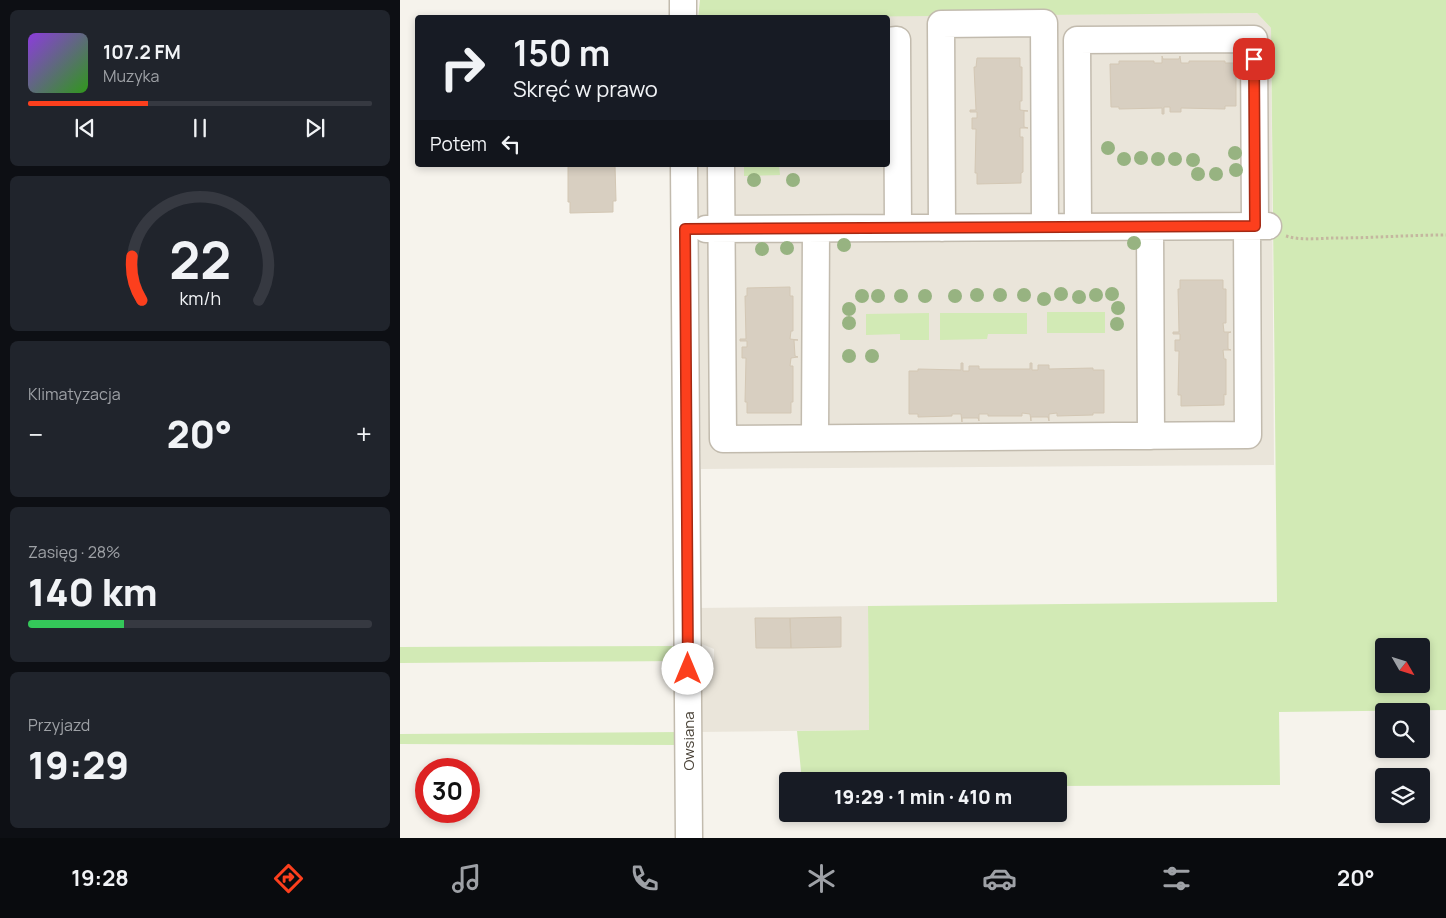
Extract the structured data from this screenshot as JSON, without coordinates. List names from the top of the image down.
{
  "streets": {
    "street": ["Owsiana"]
  },
  "north": "bottom right",
  "page": {
    "turn": ["150 m", "Skręć w prawo"],
    "song": ["107.2 FM", "Muzyka"],
    "then": "Potem",
    "tile": [
      "Klimatyzacja",
      ["Zasięg · 28%", "140 km"],
      ["Przyjazd", "19:29"]
    ],
    "heat": ["−", "20°", "+"],
    "limit": "30",
    "trip": "19:29 · 1 min · 410 m",
    "tabs": ["19:28", "20°"],
    "gauge": ["22", "km/h"]
  }
}
